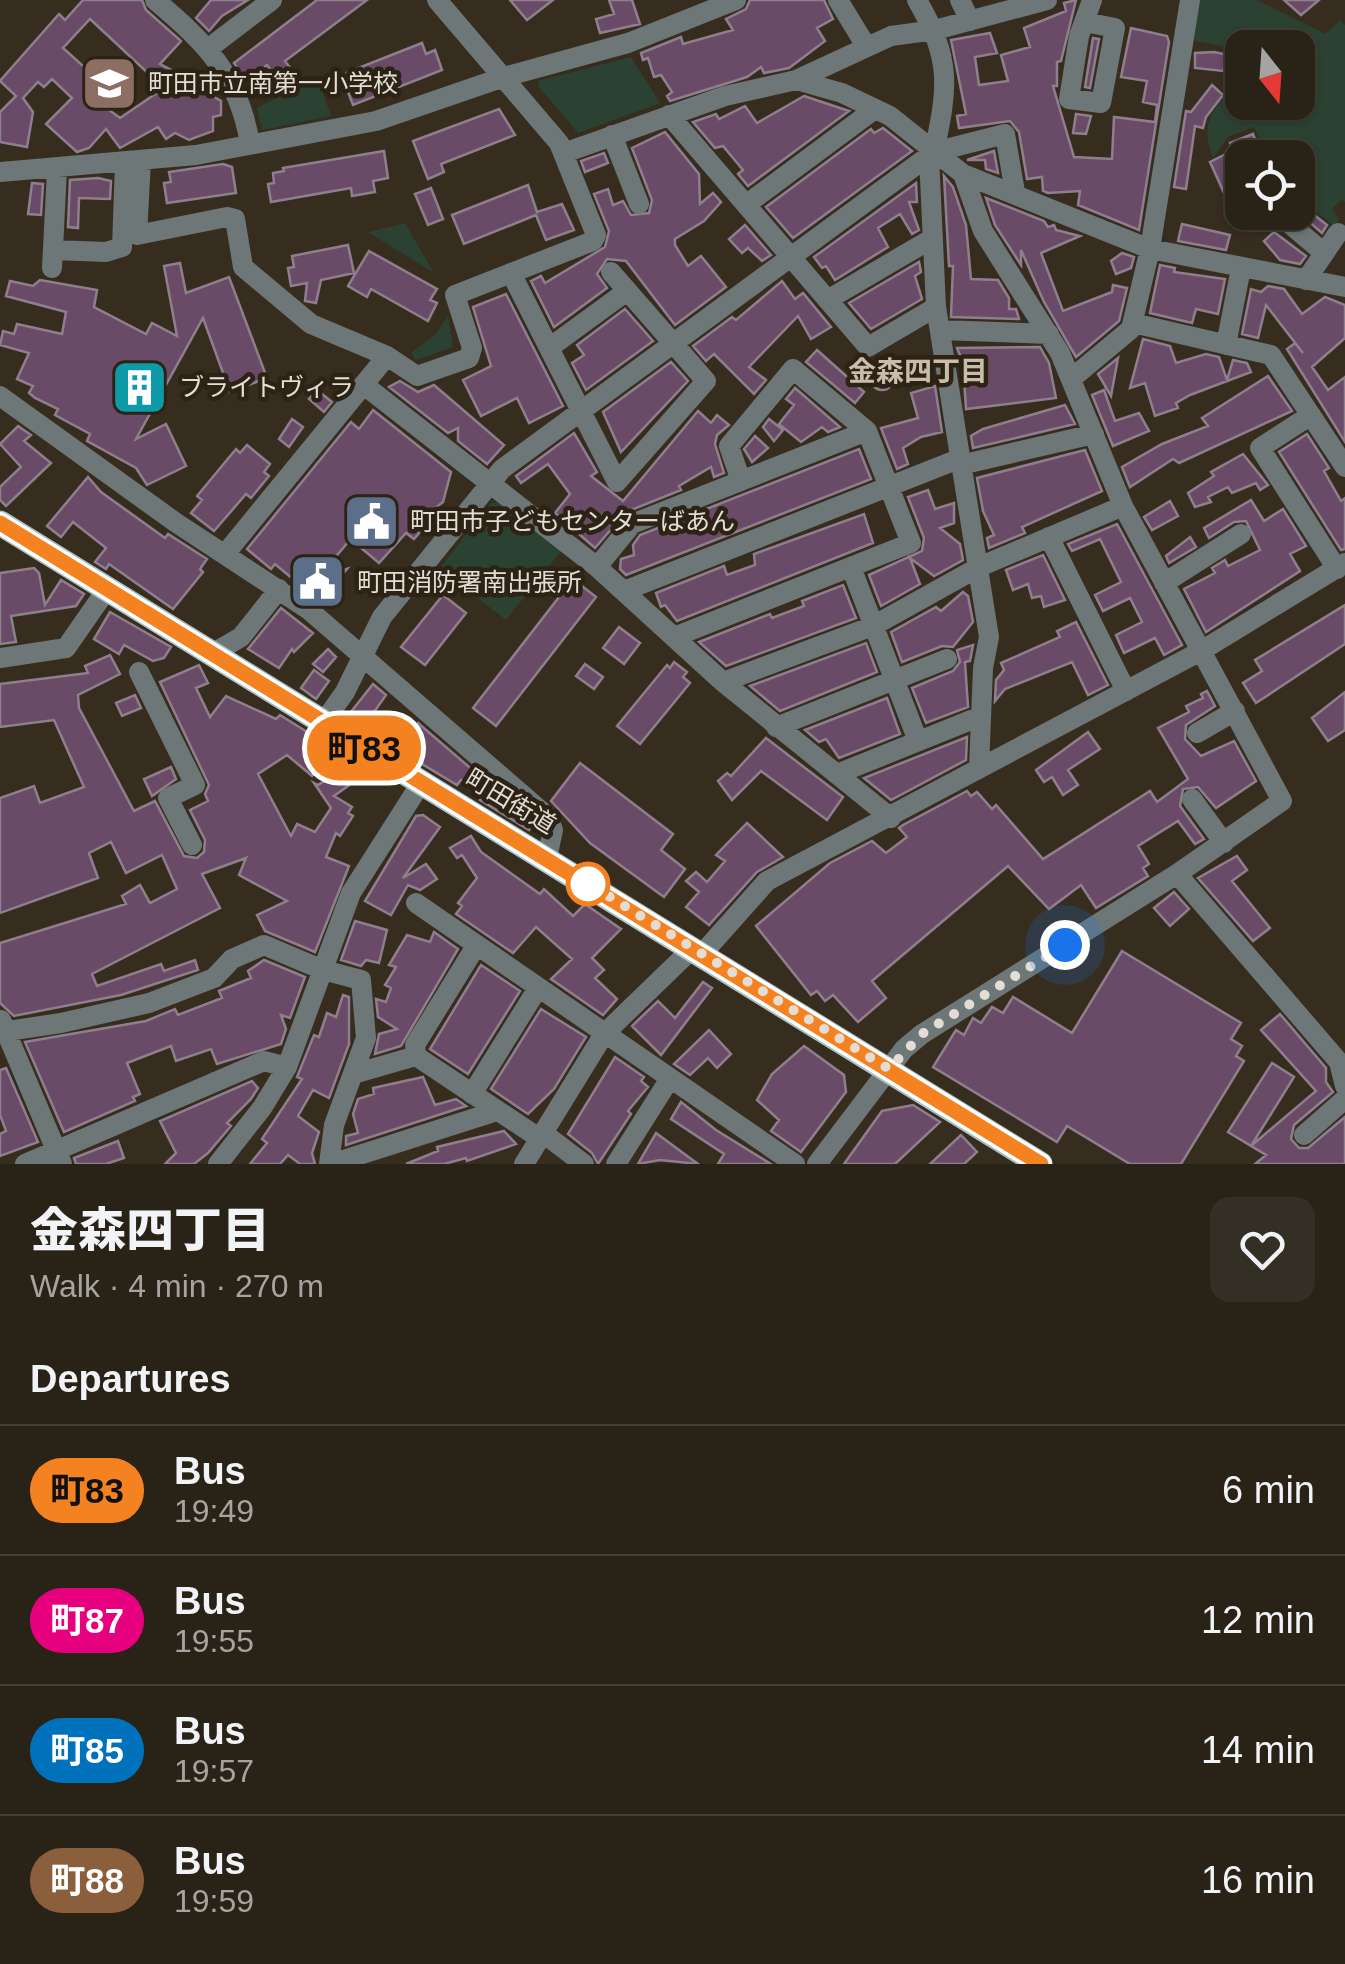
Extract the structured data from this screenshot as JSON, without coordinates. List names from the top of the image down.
{
  "streets": {
    "main road": ["町田街道"]
  },
  "districts": ["金森四丁目"],
  "places": {
    "school or university": ["町田市立南第一小学校"],
    "building": ["ブライトヴィラ"],
    "public building": ["町田市子どもセンターばあん", "町田消防署南出張所"]
  },
  "lines": ["bus line 町83"],
  "north": "bottom",
  "page": {
    "on_map": "町83",
    "heading": [
      ["金森四丁目", "Walk · 4 min · 270 m"],
      "Departures"
    ],
    "list": [
      {
        "mark": "町83",
        "name": "Bus",
        "note": "19:49",
        "value": "6 min"
      },
      {
        "mark": "町87",
        "name": "Bus",
        "note": "19:55",
        "value": "12 min"
      },
      {
        "mark": "町85",
        "name": "Bus",
        "note": "19:57",
        "value": "14 min"
      },
      {
        "mark": "町88",
        "name": "Bus",
        "note": "19:59",
        "value": "16 min"
      }
    ]
  }
}
